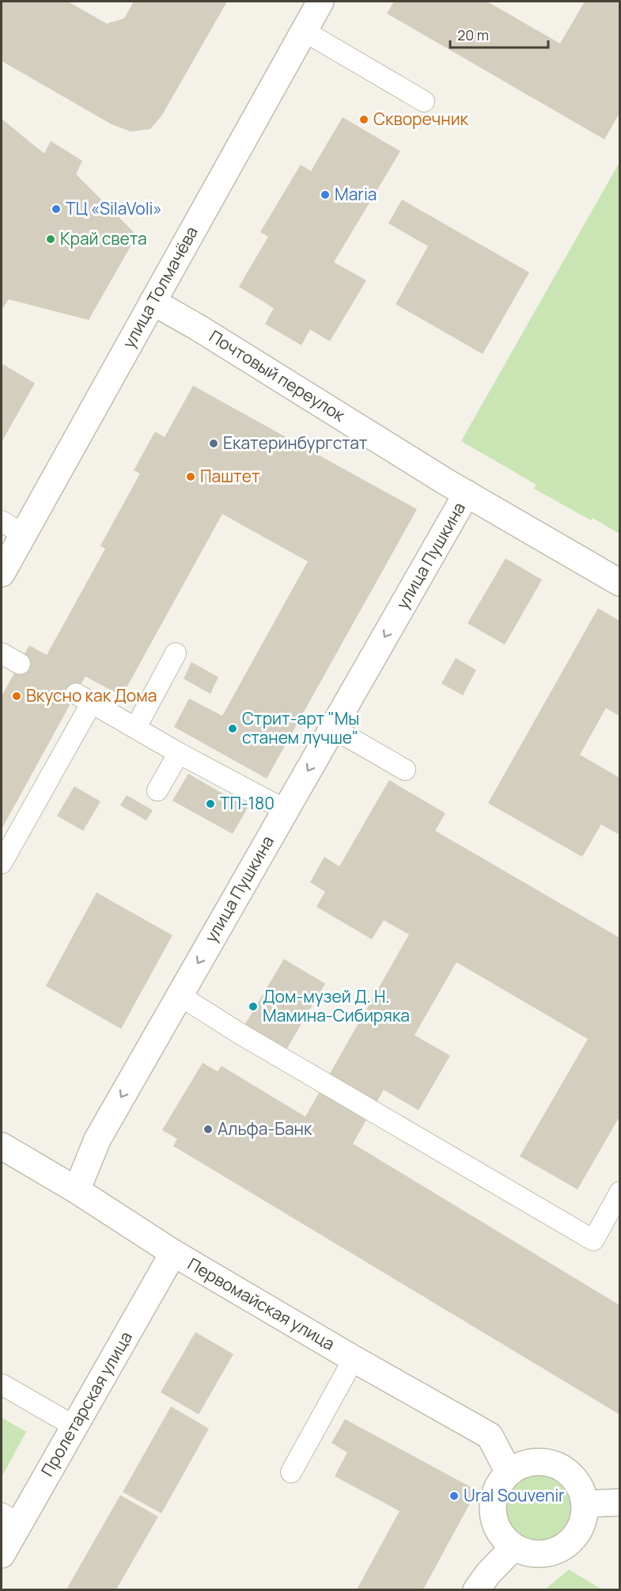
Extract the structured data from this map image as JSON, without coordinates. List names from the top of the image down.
{
  "streets": {
    "street": [
      "улица Толмачёва",
      "Почтовый переулок",
      "улица Пушкина",
      "Первомайская улица",
      "Пролетарская улица"
    ]
  },
  "crossings": [
    ["улица Толмачёва", "Почтовый переулок"],
    ["Почтовый переулок", "улица Пушкина"],
    ["улица Пушкина", "Первомайская улица"],
    ["Первомайская улица", "Пролетарская улица"]
  ],
  "one_way": ["улица Пушкина"],
  "places": [
    "Скворечник",
    "Maria",
    "ТЦ «SilaVoli»",
    "Край света",
    "Екатеринбургстат",
    "Паштет",
    "Вкусно как Дома",
    "Стрит-арт \"Мы станем лучше\"",
    "ТП-180",
    "Дом-музей Д. Н. Мамина-Сибиряка",
    "Альфа-Банк",
    "Ural Souvenir"
  ],
  "scale_bar": "20 m"
}
